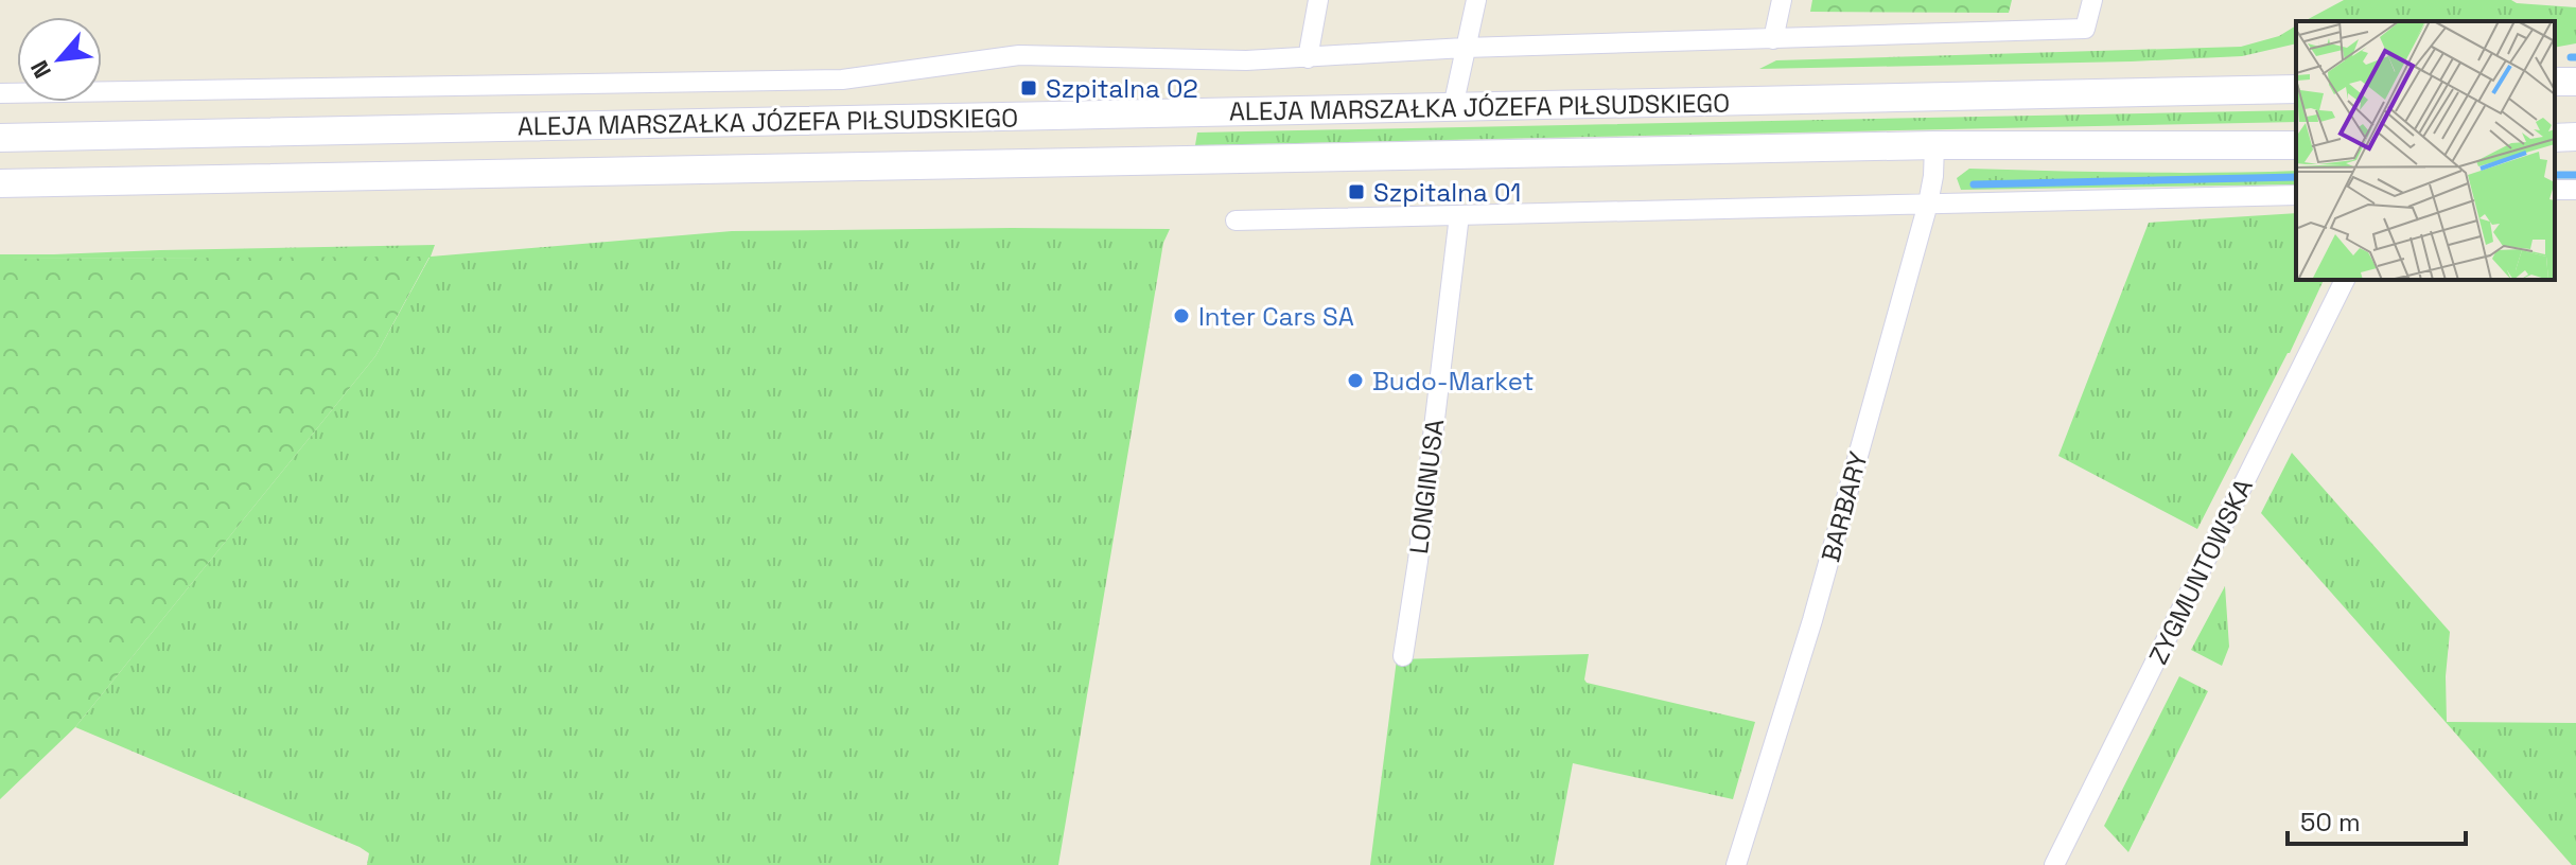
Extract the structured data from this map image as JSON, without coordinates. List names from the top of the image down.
{
  "streets": {
    "main road": ["ALEJA MARSZAŁKA JÓZEFA PIŁSUDSKIEGO"],
    "street": ["LONGINUSA", "BARBARY", "ZYGMUNTOWSKA"]
  },
  "crossings": [
    ["ALEJA MARSZAŁKA JÓZEFA PIŁSUDSKIEGO", "BARBARY"]
  ],
  "places": {
    "transit": ["Szpitalna 02", "Szpitalna 01"],
    "other": ["Inter Cars SA", "Budo-Market"]
  },
  "scale_bar": "50 m",
  "north": "bottom left"
}
